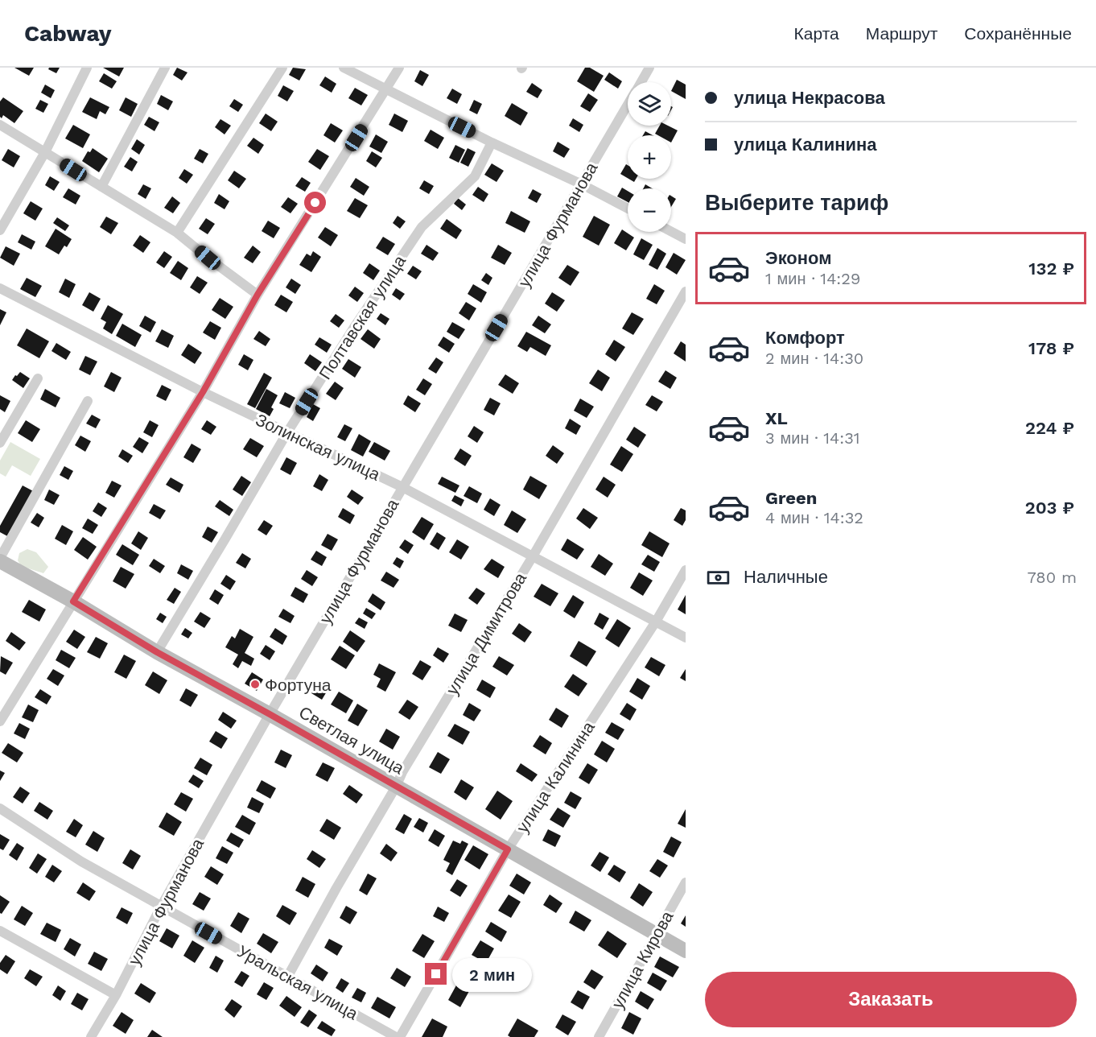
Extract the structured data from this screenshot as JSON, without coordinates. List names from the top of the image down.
{
  "streets": {
    "main road": ["Светлая улица"],
    "street": [
      "улица Фурманова",
      "Полтавская улица",
      "Золинская улица",
      "улица Димитрова",
      "улица Калинина",
      "улица Кирова",
      "Уральская улица"
    ]
  },
  "crossings": [
    ["улица Фурманова", "Золинская улица"],
    ["улица Фурманова", "Светлая улица"],
    ["улица Фурманова", "Уральская улица"],
    ["Полтавская улица", "Золинская улица"],
    ["Полтавская улица", "Светлая улица"],
    ["Золинская улица", "улица Димитрова"],
    ["Золинская улица", "улица Калинина"],
    ["улица Димитрова", "Светлая улица"],
    ["улица Димитрова", "Уральская улица"],
    ["Светлая улица", "улица Калинина"],
    ["Светлая улица", "улица Кирова"]
  ],
  "places": ["Фортуна"],
  "page": {
    "header": "Cabway",
    "nav": ["Карта", "Маршрут", "Сохранённые"],
    "banner": ["улица Некрасова", "улица Калинина"],
    "map_buttons": ["+", "−"],
    "heading": "Выберите тариф",
    "list": [
      {
        "name": "Эконом",
        "note": "1 мин · 14:29",
        "value": "132 ₽"
      },
      {
        "name": "Комфорт",
        "note": "2 мин · 14:30",
        "value": "178 ₽"
      },
      {
        "name": "XL",
        "note": "3 мин · 14:31",
        "value": "224 ₽"
      },
      {
        "name": "Green",
        "note": "4 мин · 14:32",
        "value": "203 ₽"
      }
    ],
    "pay": ["Наличные", "780 m"],
    "bubble": "2 мин",
    "buttons": "Заказать"
  }
}
